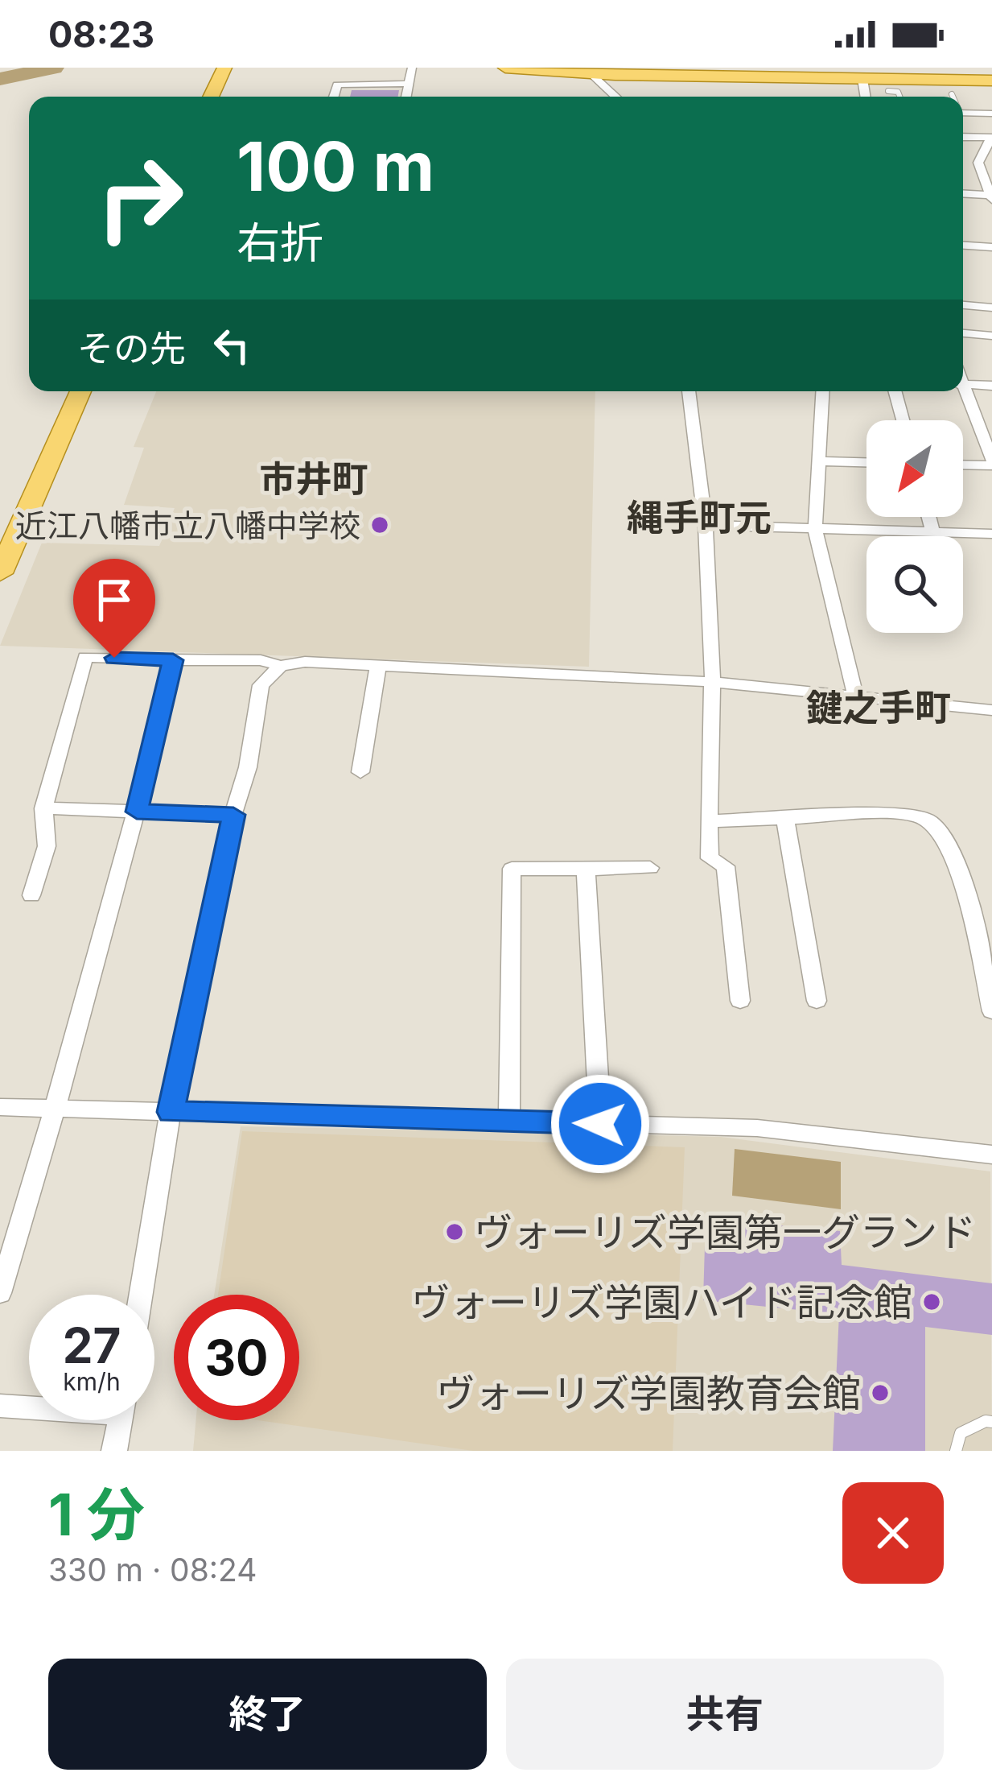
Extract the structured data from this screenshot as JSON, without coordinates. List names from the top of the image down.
{
  "districts": ["市井町", "縄手町元", "鍵之手町"],
  "places": [
    "近江八幡市立八幡中学校",
    "ヴォーリズ学園第一グランド",
    "ヴォーリズ学園ハイド記念館",
    "ヴォーリズ学園教育会館"
  ],
  "north": "bottom left",
  "page": {
    "status": "08:23",
    "turn": ["100 m", "右折"],
    "then": "その先",
    "speed": "27 km/h",
    "limit": "30",
    "heading": ["1 分", "330 m · 08:24"],
    "buttons": ["終了", "共有"]
  }
}
